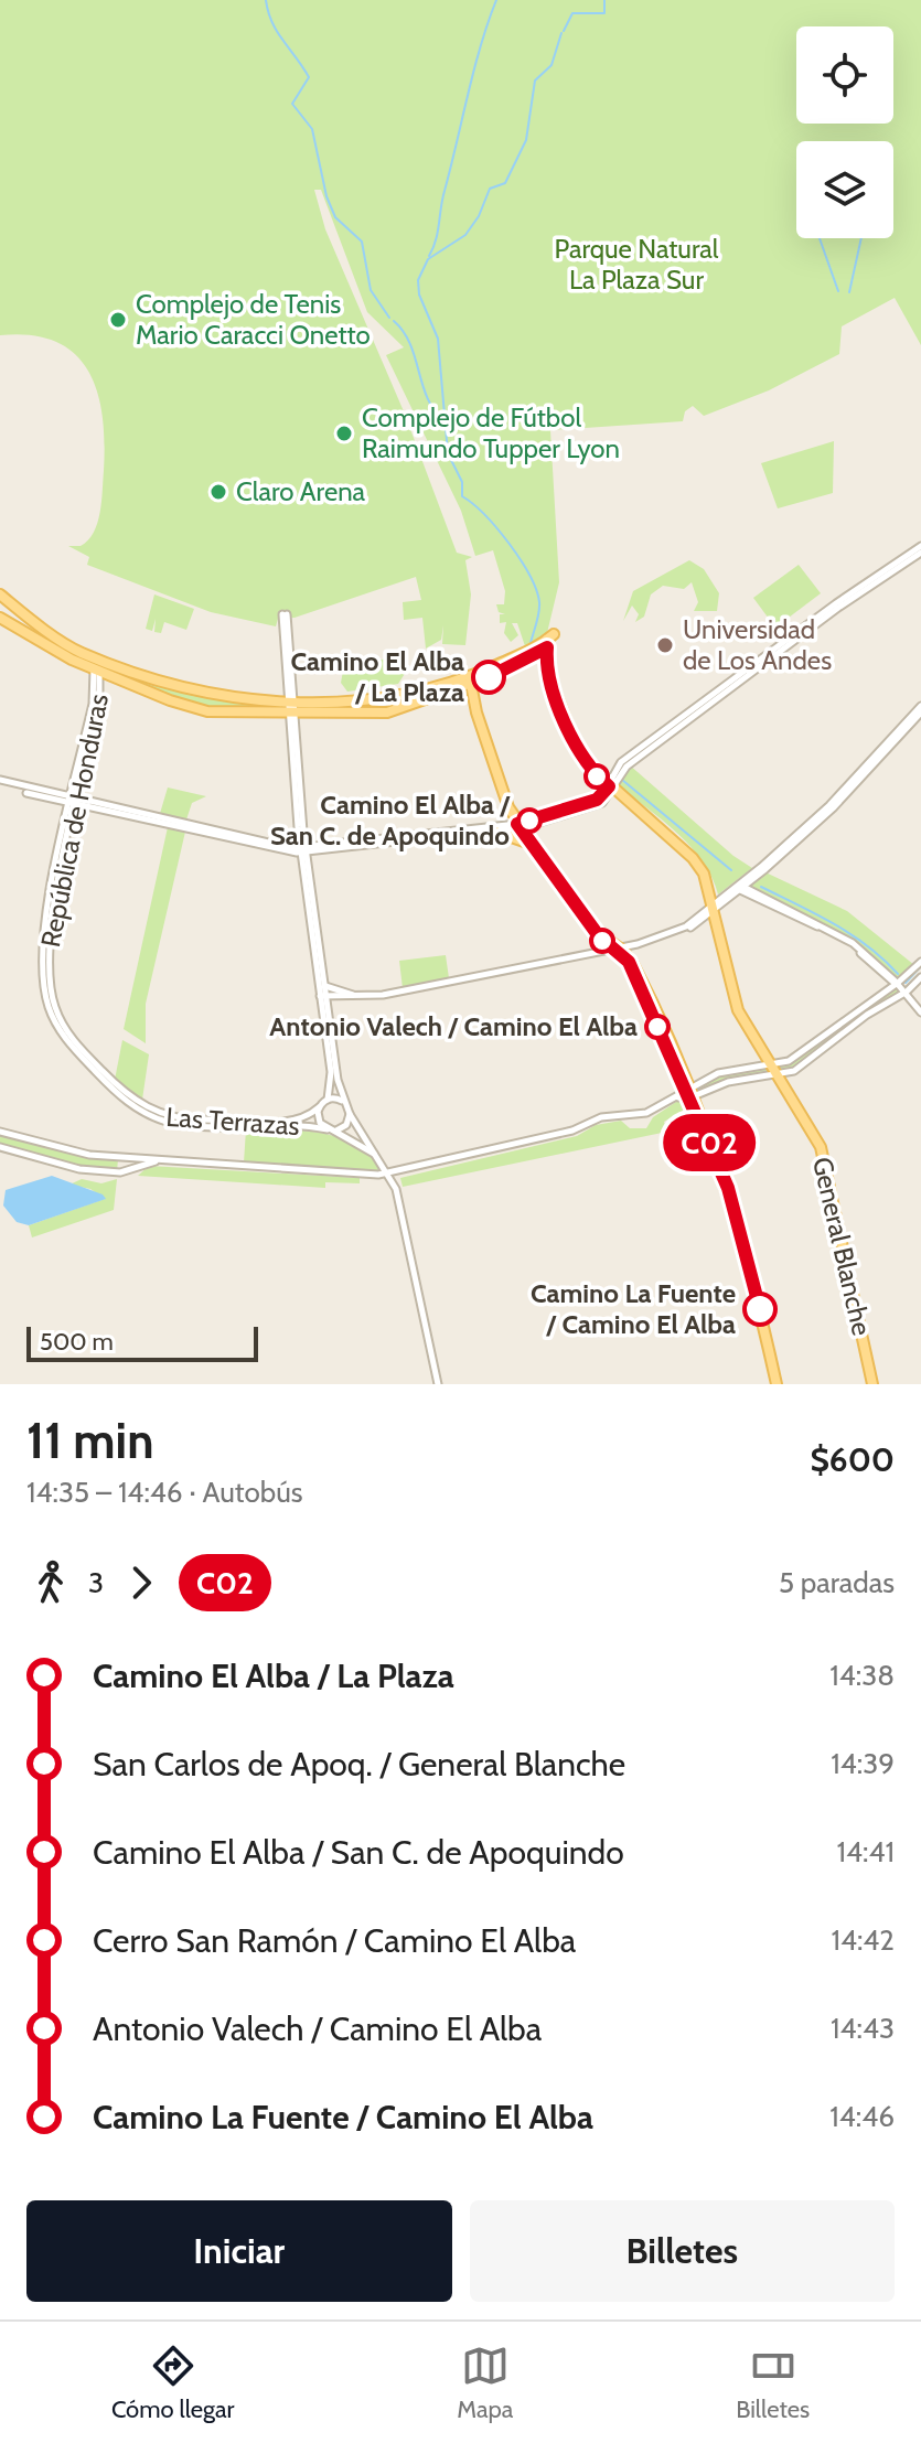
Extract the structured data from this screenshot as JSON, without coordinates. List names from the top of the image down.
{
  "streets": {
    "main road": ["General Blanche"],
    "street": ["República de Honduras", "Las Terrazas"]
  },
  "crossings": [
    ["República de Honduras", "Las Terrazas"]
  ],
  "parks": ["Parque Natural La Plaza Sur"],
  "places": [
    "Complejo de Tenis Mario Caracci Onetto",
    "Complejo de Fútbol Raimundo Tupper Lyon",
    "Claro Arena",
    "Universidad de Los Andes",
    "Camino El Alba / La Plaza",
    "Camino El Alba / San C. de Apoquindo",
    "Antonio Valech / Camino El Alba",
    "Camino La Fuente / Camino El Alba"
  ],
  "lines": ["bus line C02"],
  "scale_bar": "500 m",
  "page": {
    "on_map": "C02",
    "scale": "500 m",
    "heading": ["11 min", "14:35 – 14:46 · Autobús", "$600"],
    "legs": ["3", "C02", "5 paradas"],
    "list": [
      {
        "name": "Camino El Alba / La Plaza",
        "value": "14:38"
      },
      {
        "name": "San Carlos de Apoq. / General Blanche",
        "value": "14:39"
      },
      {
        "name": "Camino El Alba / San C. de Apoquindo",
        "value": "14:41"
      },
      {
        "name": "Cerro San Ramón / Camino El Alba",
        "value": "14:42"
      },
      {
        "name": "Antonio Valech / Camino El Alba",
        "value": "14:43"
      },
      {
        "name": "Camino La Fuente / Camino El Alba",
        "value": "14:46"
      }
    ],
    "buttons": ["Iniciar", "Billetes"],
    "tabs": ["Cómo llegar", "Mapa", "Billetes"]
  }
}
